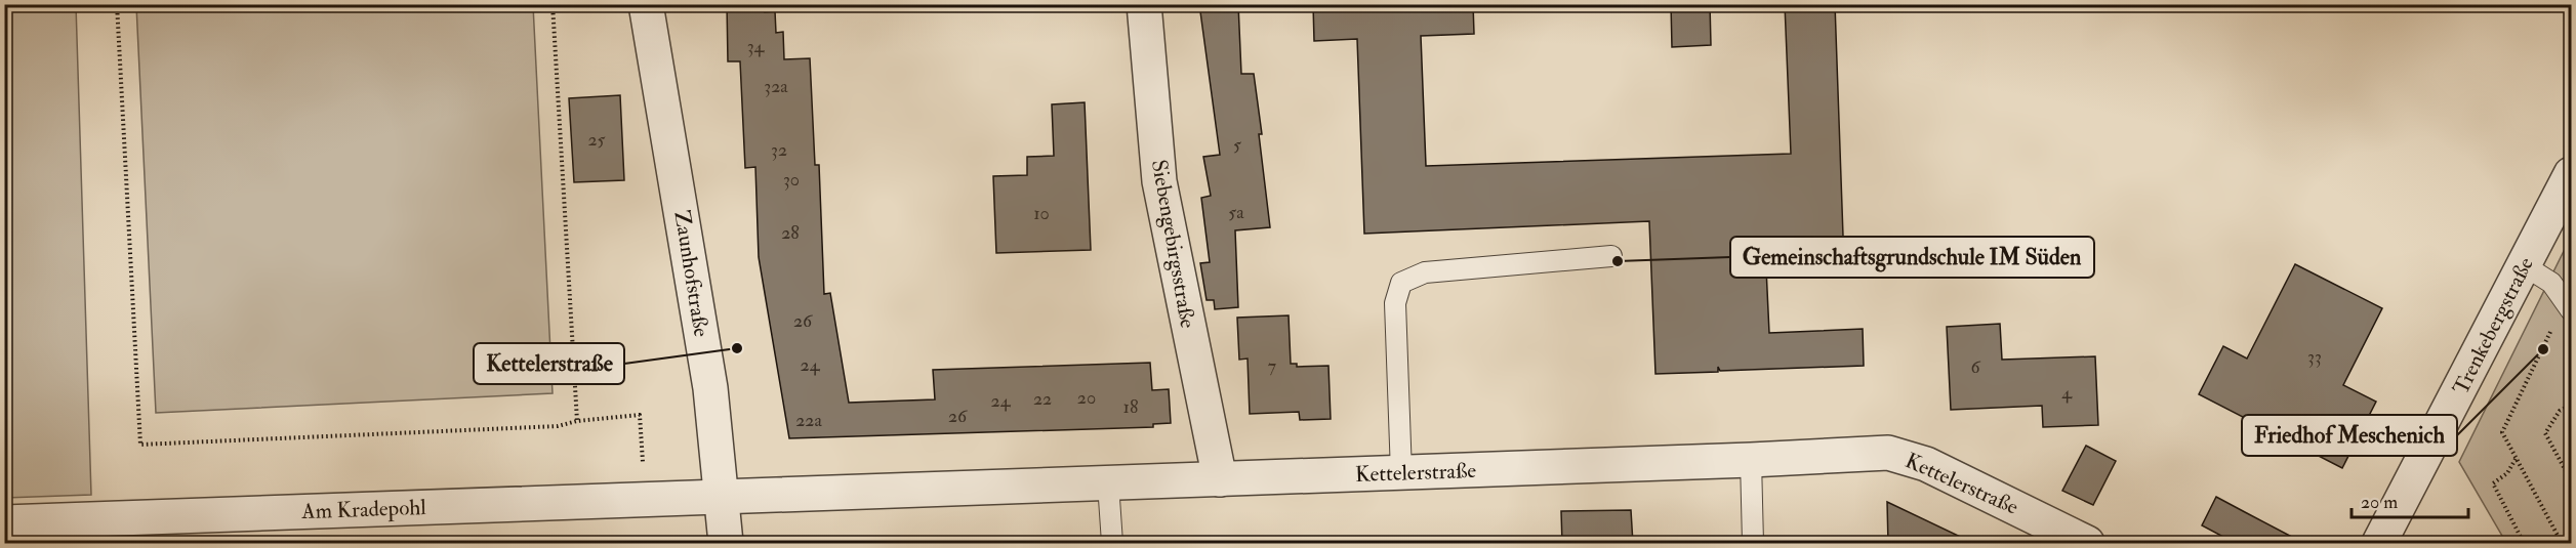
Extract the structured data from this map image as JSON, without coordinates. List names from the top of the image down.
{
  "streets": {
    "street": [
      "Siebengebirgsstraße",
      "Zaunhofstraße",
      "Trenkebergstraße",
      "Kettelerstraße",
      "Am Kradepohl"
    ]
  },
  "crossings": [
    ["Siebengebirgsstraße", "Kettelerstraße"],
    ["Zaunhofstraße", "Kettelerstraße"],
    ["Zaunhofstraße", "Am Kradepohl"],
    ["Kettelerstraße", "Am Kradepohl"]
  ],
  "places": ["Gemeinschaftsgrundschule IM Süden", "Kettelerstraße", "Friedhof Meschenich"],
  "house_numbers": [
    "34",
    "32a",
    "25",
    "5",
    "32",
    "30",
    "5a",
    "10",
    "28",
    "26",
    "33",
    "24",
    "7",
    "6",
    "4",
    "20",
    "22",
    "24",
    "18",
    "26",
    "22a"
  ],
  "scale_bar": "20 m"
}
